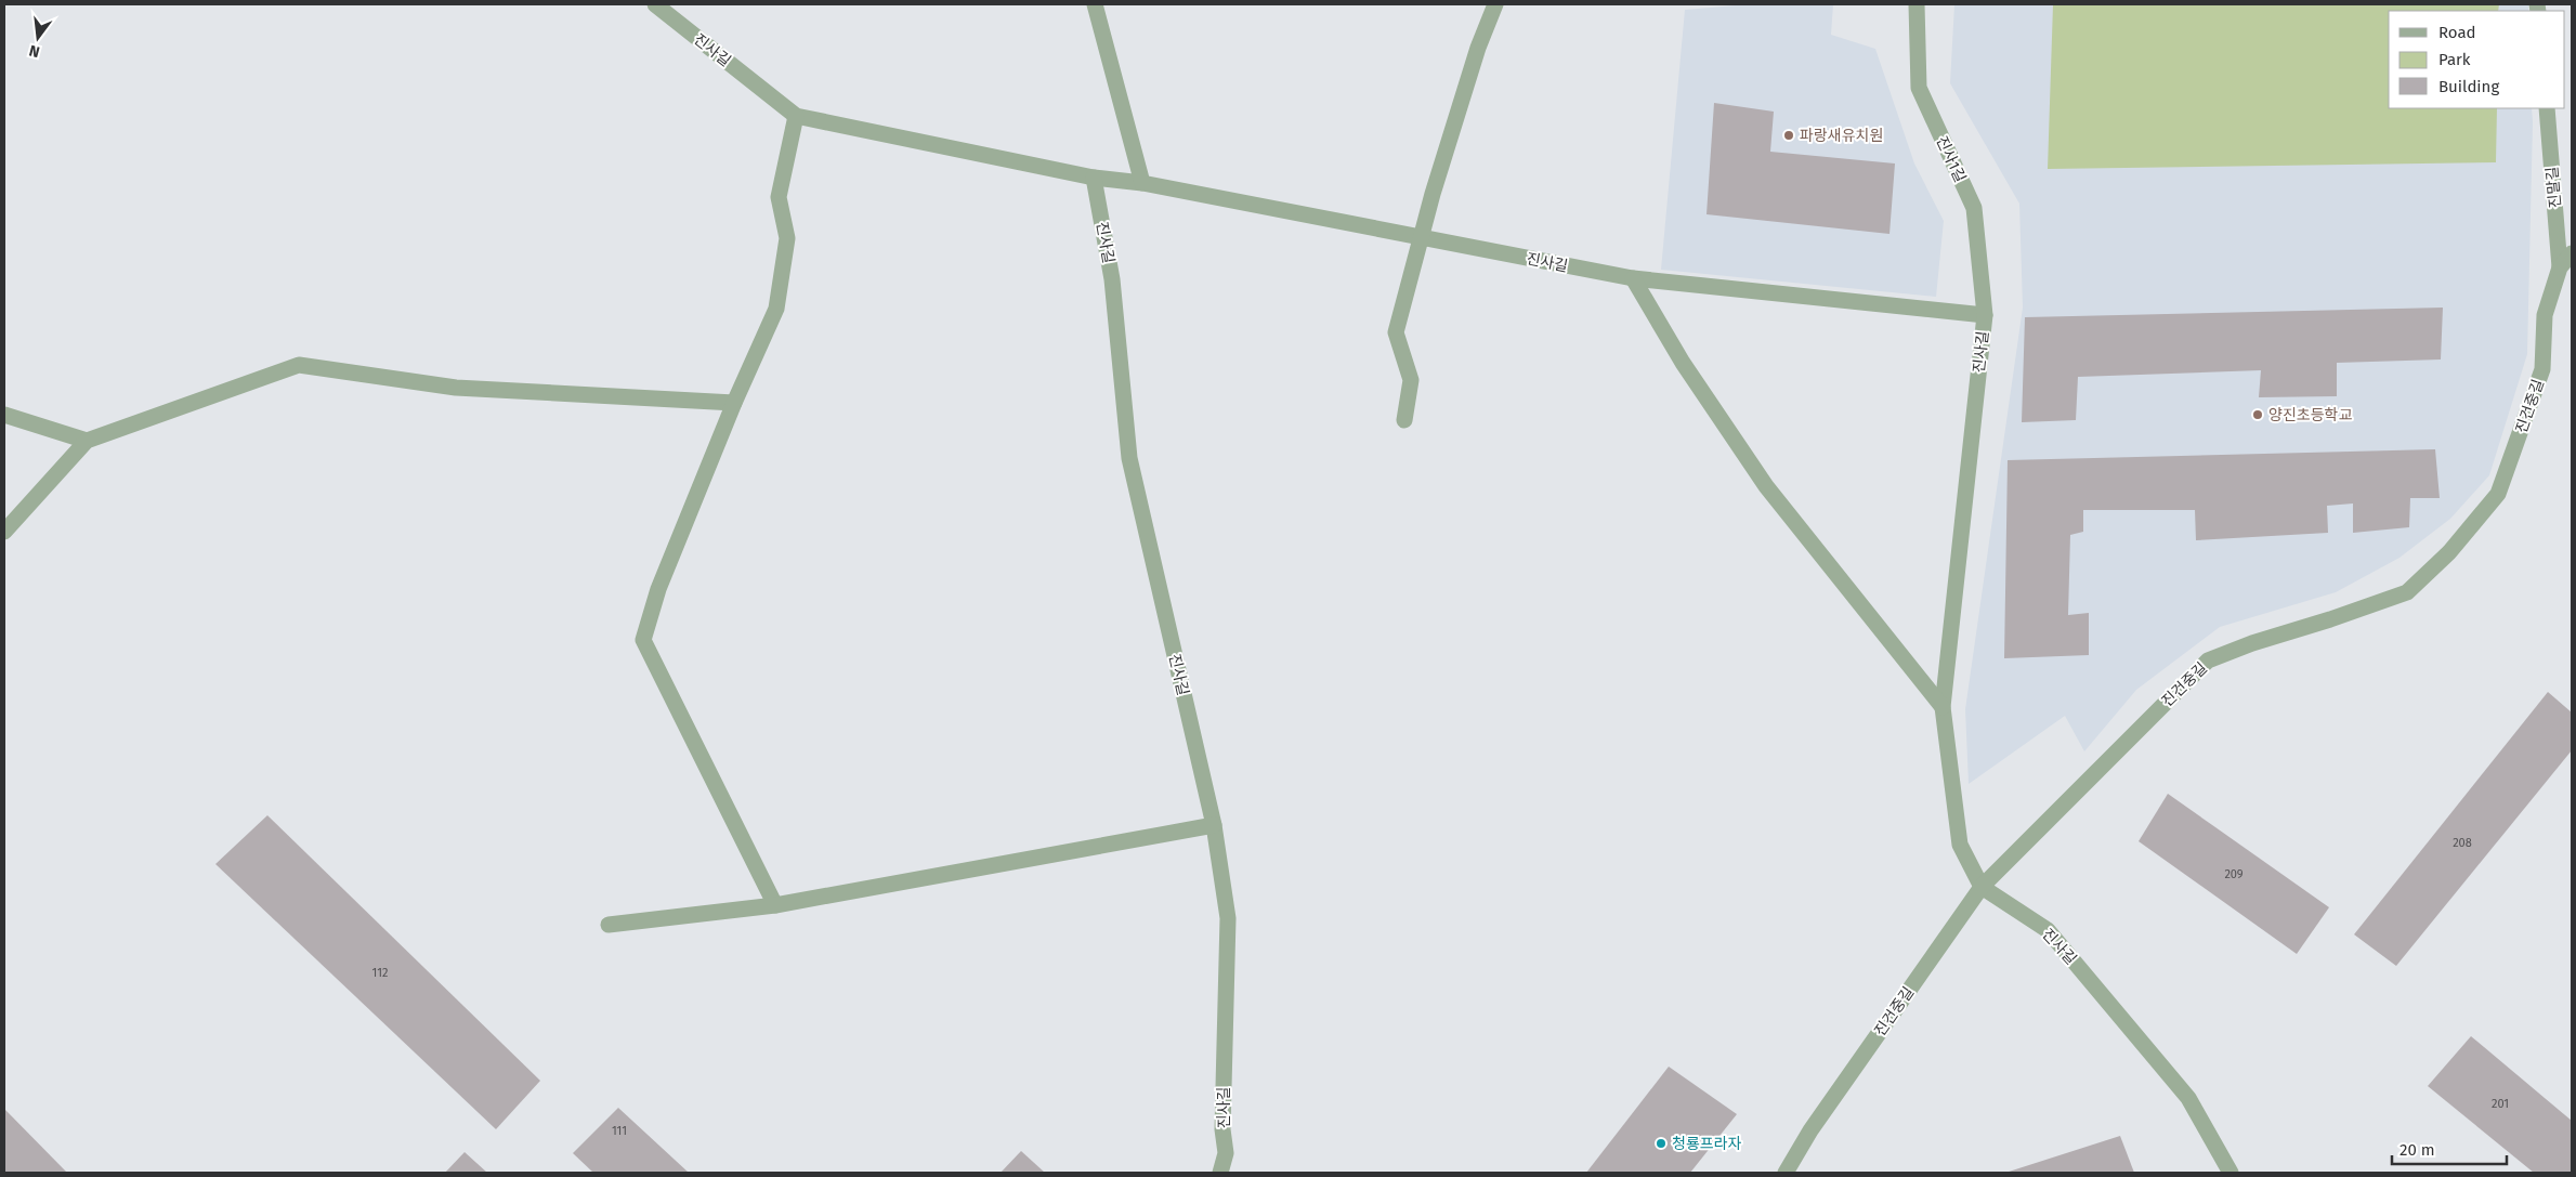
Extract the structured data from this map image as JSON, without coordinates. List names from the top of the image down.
{
  "streets": {
    "street": [
      "진사길",
      "진사1길",
      "진말길",
      "진건중길"
    ]
  },
  "crossings": [
    ["진사길", "진사1길"],
    ["진사길", "진건중길"],
    ["진말길", "진건중길"]
  ],
  "places": ["파랑새유치원", "양진초등학교", "청룡프라자"],
  "house_numbers": [
    "208",
    "209",
    "112",
    "201",
    "111"
  ],
  "legend": ["Road", "Park", "Building"],
  "scale_bar": "20 m",
  "north": "bottom"
}
